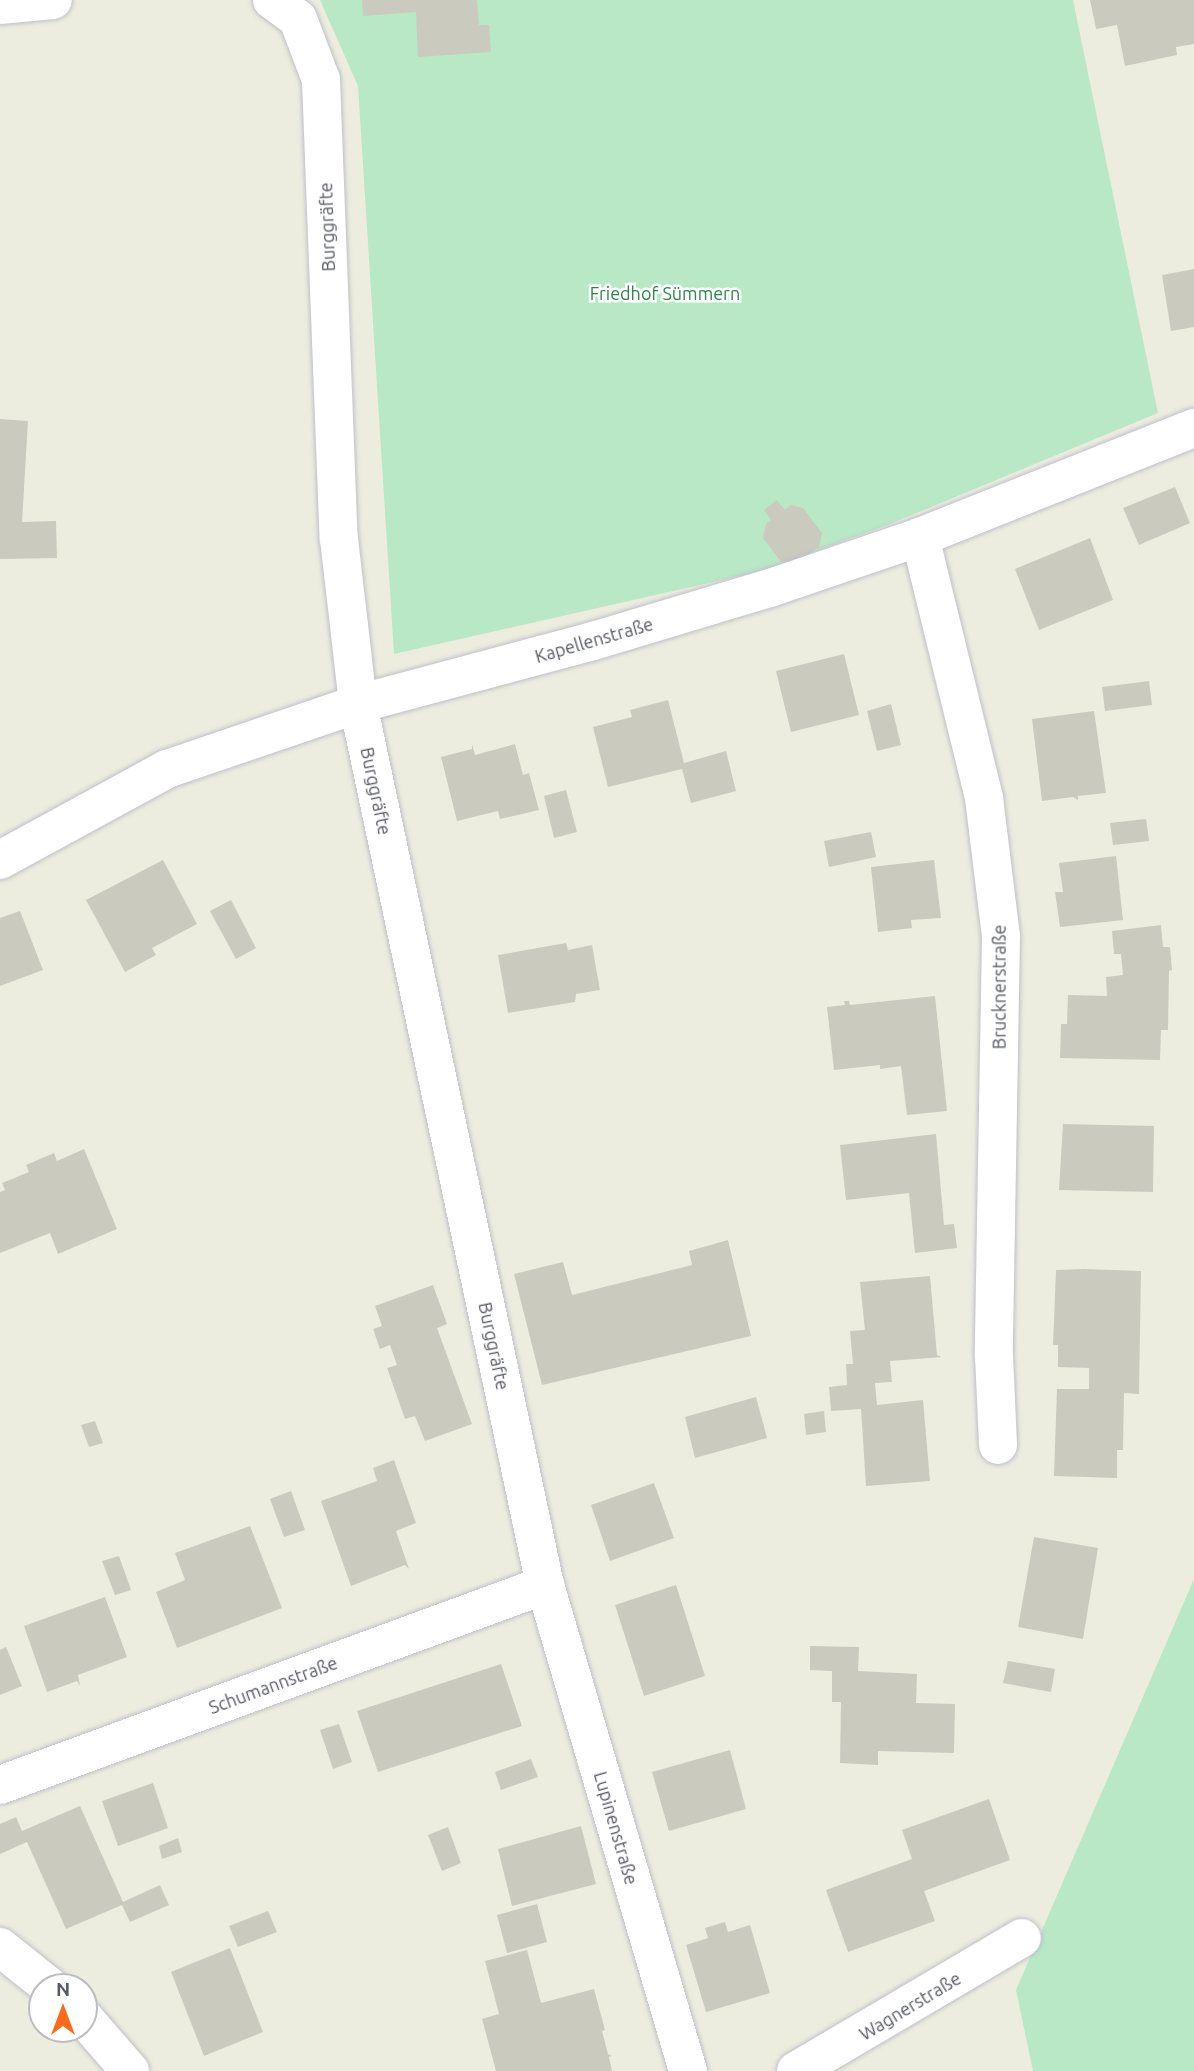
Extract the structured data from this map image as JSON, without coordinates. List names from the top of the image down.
{
  "streets": {
    "street": [
      "Burggräfte",
      "Kapellenstraße",
      "Brucknerstraße",
      "Schumannstraße",
      "Lupinenstraße",
      "Wagnerstraße"
    ]
  },
  "crossings": [
    ["Burggräfte", "Kapellenstraße"],
    ["Burggräfte", "Schumannstraße"],
    ["Burggräfte", "Lupinenstraße"],
    ["Kapellenstraße", "Brucknerstraße"],
    ["Schumannstraße", "Lupinenstraße"]
  ],
  "parks": ["Friedhof Sümmern"],
  "north": "top"
}
